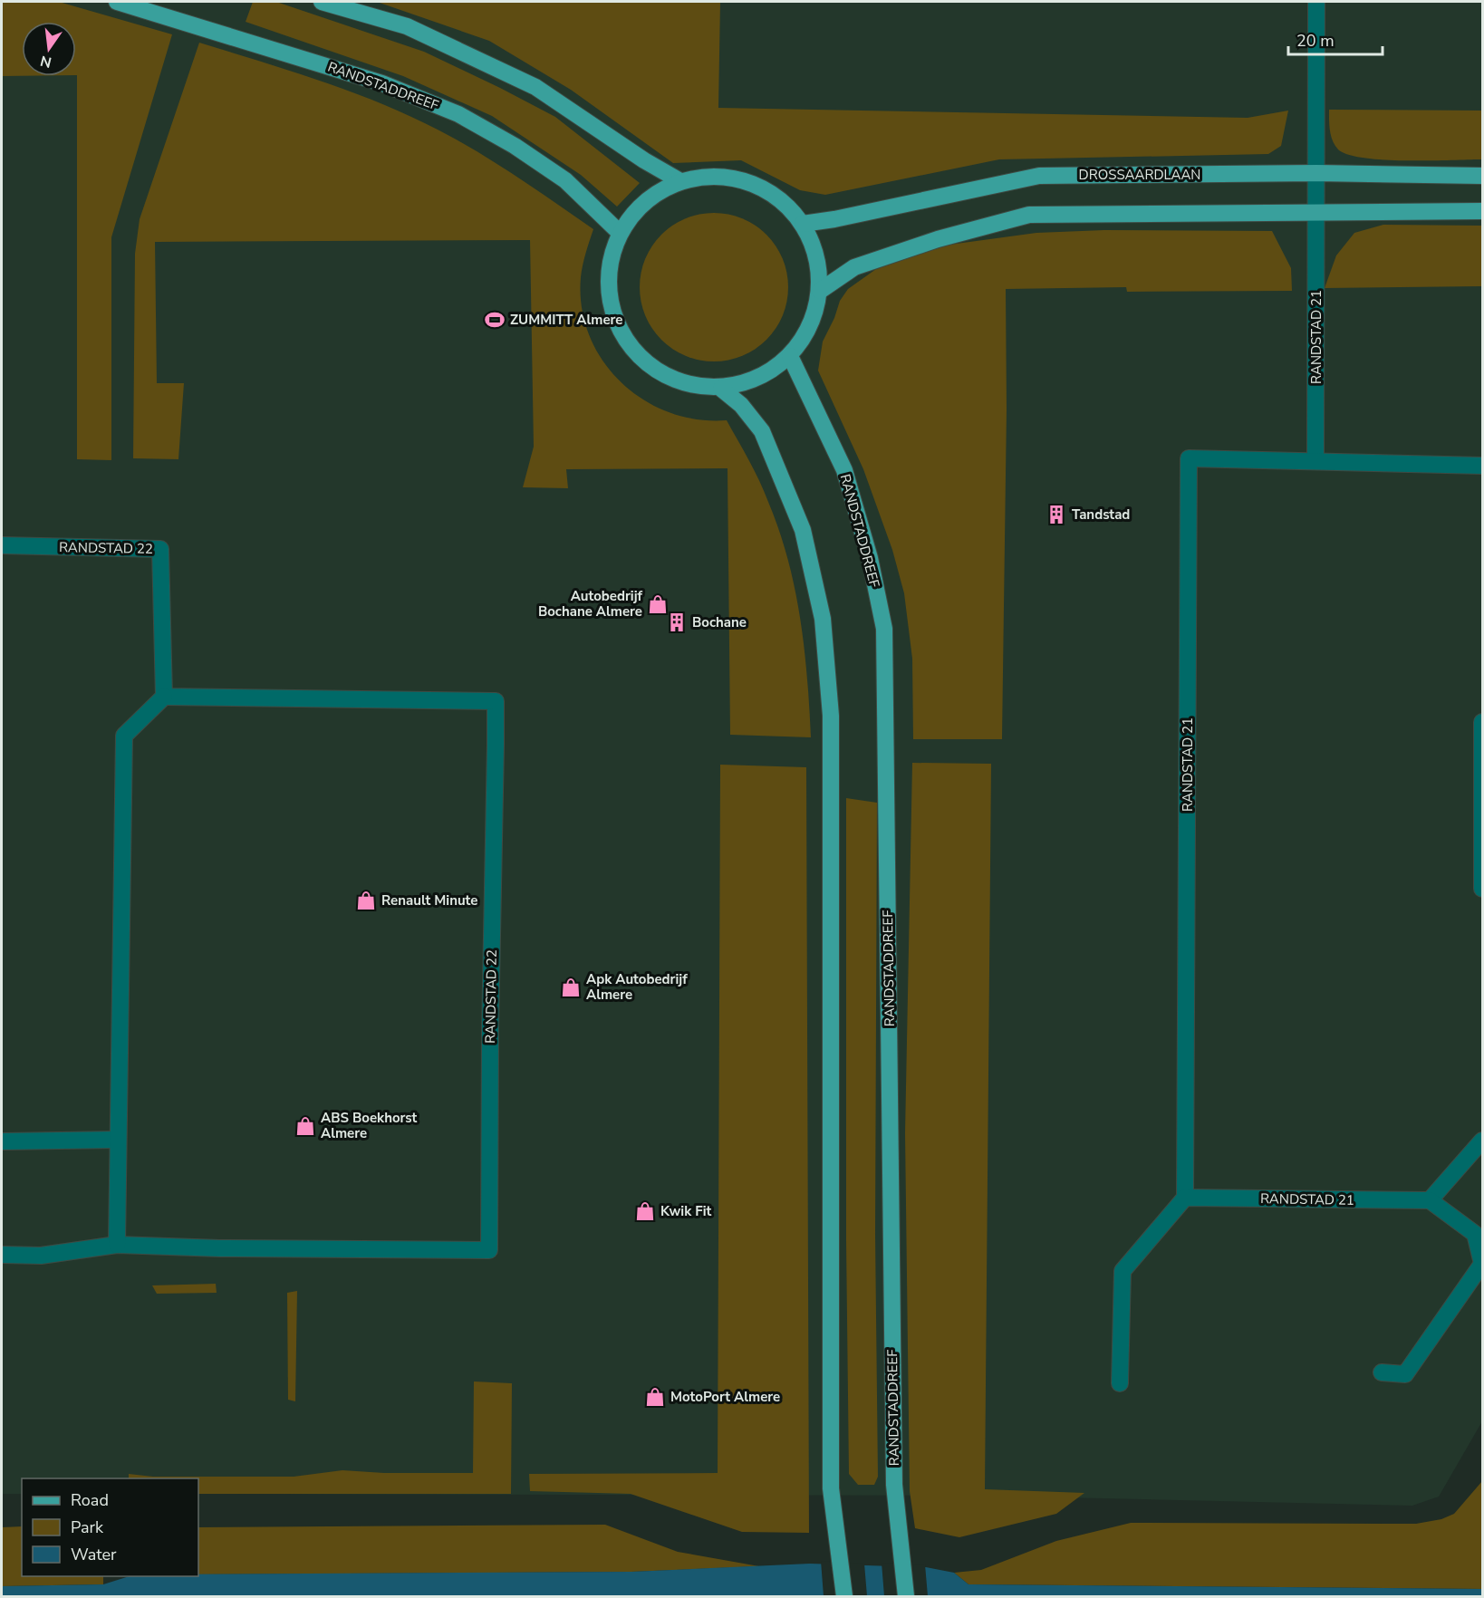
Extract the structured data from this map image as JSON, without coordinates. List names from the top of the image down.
{
  "streets": {
    "main road": ["RANDSTADDREEF", "DROSSAARDLAAN"],
    "street": ["RANDSTAD 21", "RANDSTAD 22"]
  },
  "crossings": [
    ["DROSSAARDLAAN", "RANDSTAD 21"]
  ],
  "places": {
    "sports": ["ZUMMITT Almere"],
    "building": ["Tandstad", "Bochane"],
    "shop": [
      "Autobedrijf Bochane Almere",
      "Renault Minute",
      "Apk Autobedrijf Almere",
      "ABS Boekhorst Almere",
      "Kwik Fit",
      "MotoPort Almere"
    ]
  },
  "legend": ["Road", "Park", "Water"],
  "scale_bar": "20 m",
  "north": "bottom"
}
